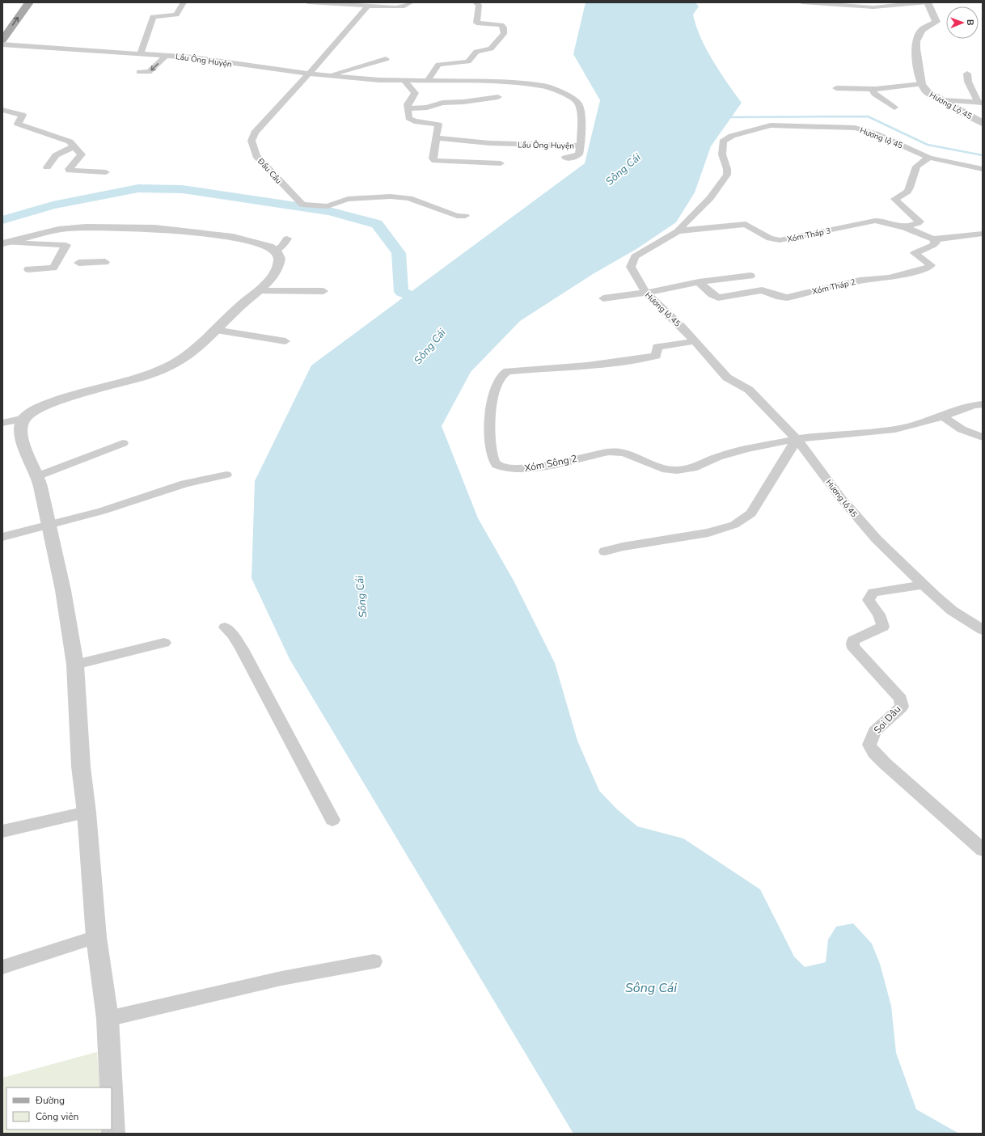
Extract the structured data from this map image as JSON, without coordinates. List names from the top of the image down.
{
  "streets": {
    "street": [
      "Lầu Ông Huyện",
      "Hương Lộ 45",
      "Hương lộ 45",
      "Đầu Cầu",
      "Xóm Tháp 3",
      "Xóm Tháp 2",
      "Xóm Sông 2",
      "Soi Dâu"
    ]
  },
  "crossings": [
    ["Lầu Ông Huyện", "Đầu Cầu"],
    ["Hương lộ 45", "Xóm Tháp 3"],
    ["Hương lộ 45", "Xóm Sông 2"],
    ["Hương lộ 45", "Soi Dâu"],
    ["Xóm Tháp 3", "Xóm Tháp 2"]
  ],
  "water": ["Sông Cái"],
  "legend": ["Đường", "Công viên"],
  "north": "right"
}
